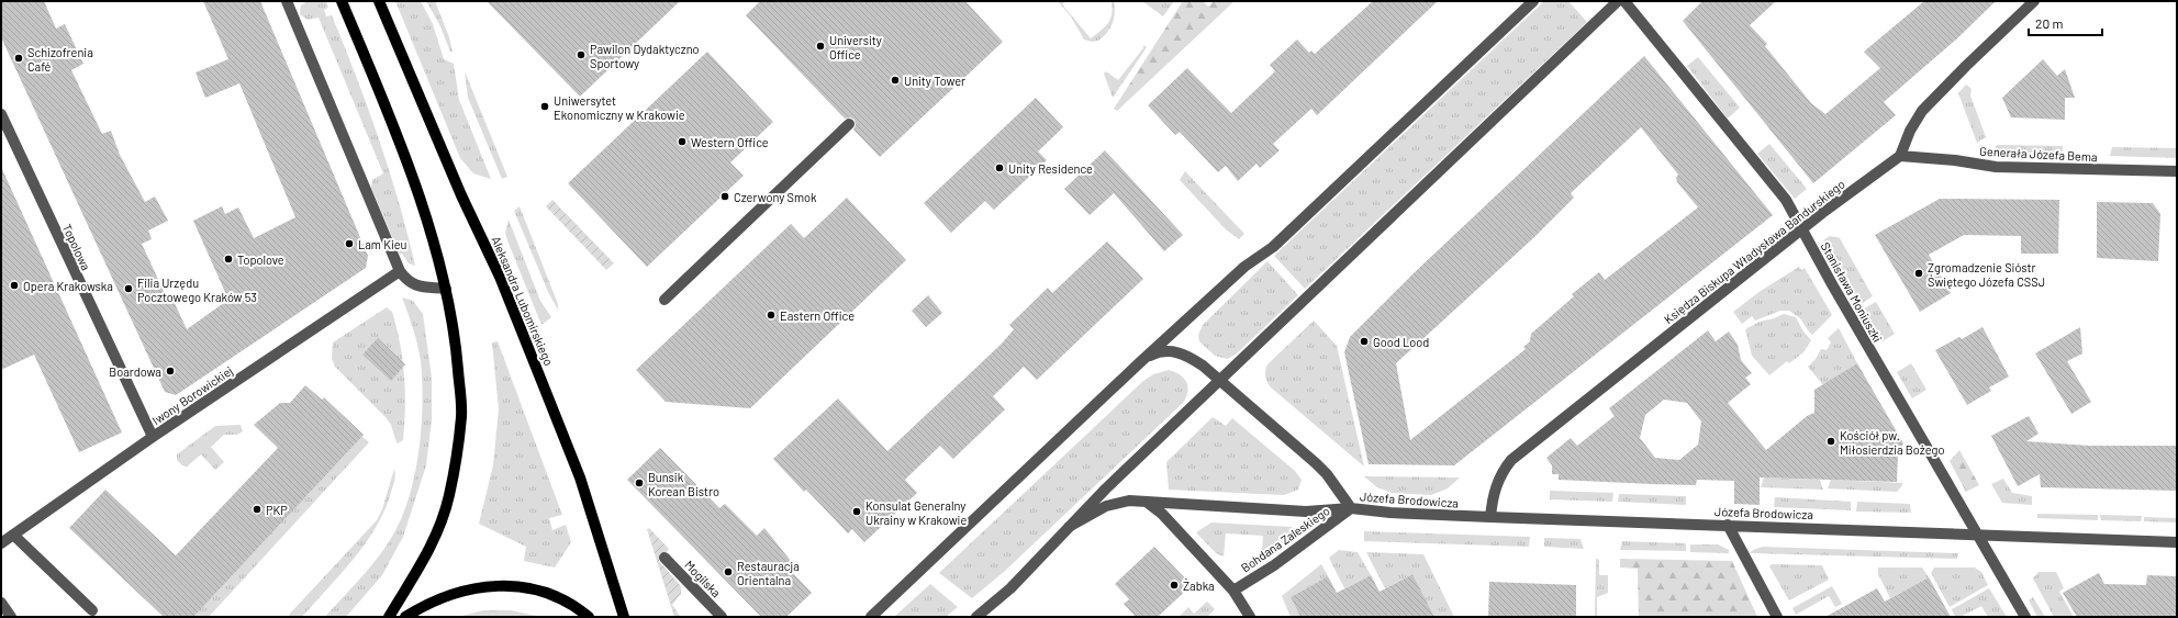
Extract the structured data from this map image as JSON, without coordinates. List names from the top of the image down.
{
  "streets": {
    "main road": ["Aleksandra Lubomirskiego"],
    "street": [
      "Generała Józefa Bema",
      "Topolowa",
      "Księdza Biskupa Władysława Bandurskiego",
      "Stanisława Moniuszki",
      "Iwony Borowickiej",
      "Józefa Brodowicza",
      "Bohdana Zaleskiego",
      "Mogilska"
    ]
  },
  "crossings": [
    ["Generała Józefa Bema", "Księdza Biskupa Władysława Bandurskiego"],
    ["Topolowa", "Iwony Borowickiej"],
    ["Księdza Biskupa Władysława Bandurskiego", "Stanisława Moniuszki"],
    ["Księdza Biskupa Władysława Bandurskiego", "Józefa Brodowicza"],
    ["Stanisława Moniuszki", "Józefa Brodowicza"],
    ["Józefa Brodowicza", "Bohdana Zaleskiego"]
  ],
  "places": [
    "University Office",
    "Pawilon Dydaktyczno Sportowy",
    "Schizofrenia Café",
    "Unity Tower",
    "Uniwersytet Ekonomiczny w Krakowie",
    "Western Office",
    "Unity Residence",
    "Czerwony Smok",
    "Lam Kieu",
    "Topolove",
    "Zgromadzenie Sióstr Świętego Józefa CSSJ",
    "Opera Krakowska",
    "Filia Urzędu Pocztowego Kraków 53",
    "Eastern Office",
    "Good Lood",
    "Boardowa",
    "Kościół pw. Miłosierdzia Bożego",
    "Bunsik Korean Bistro",
    "PKP",
    "Konsulat Generalny Ukrainy w Krakowie",
    "Restauracja Orientalna",
    "Żabka"
  ],
  "scale_bar": "20 m"
}
